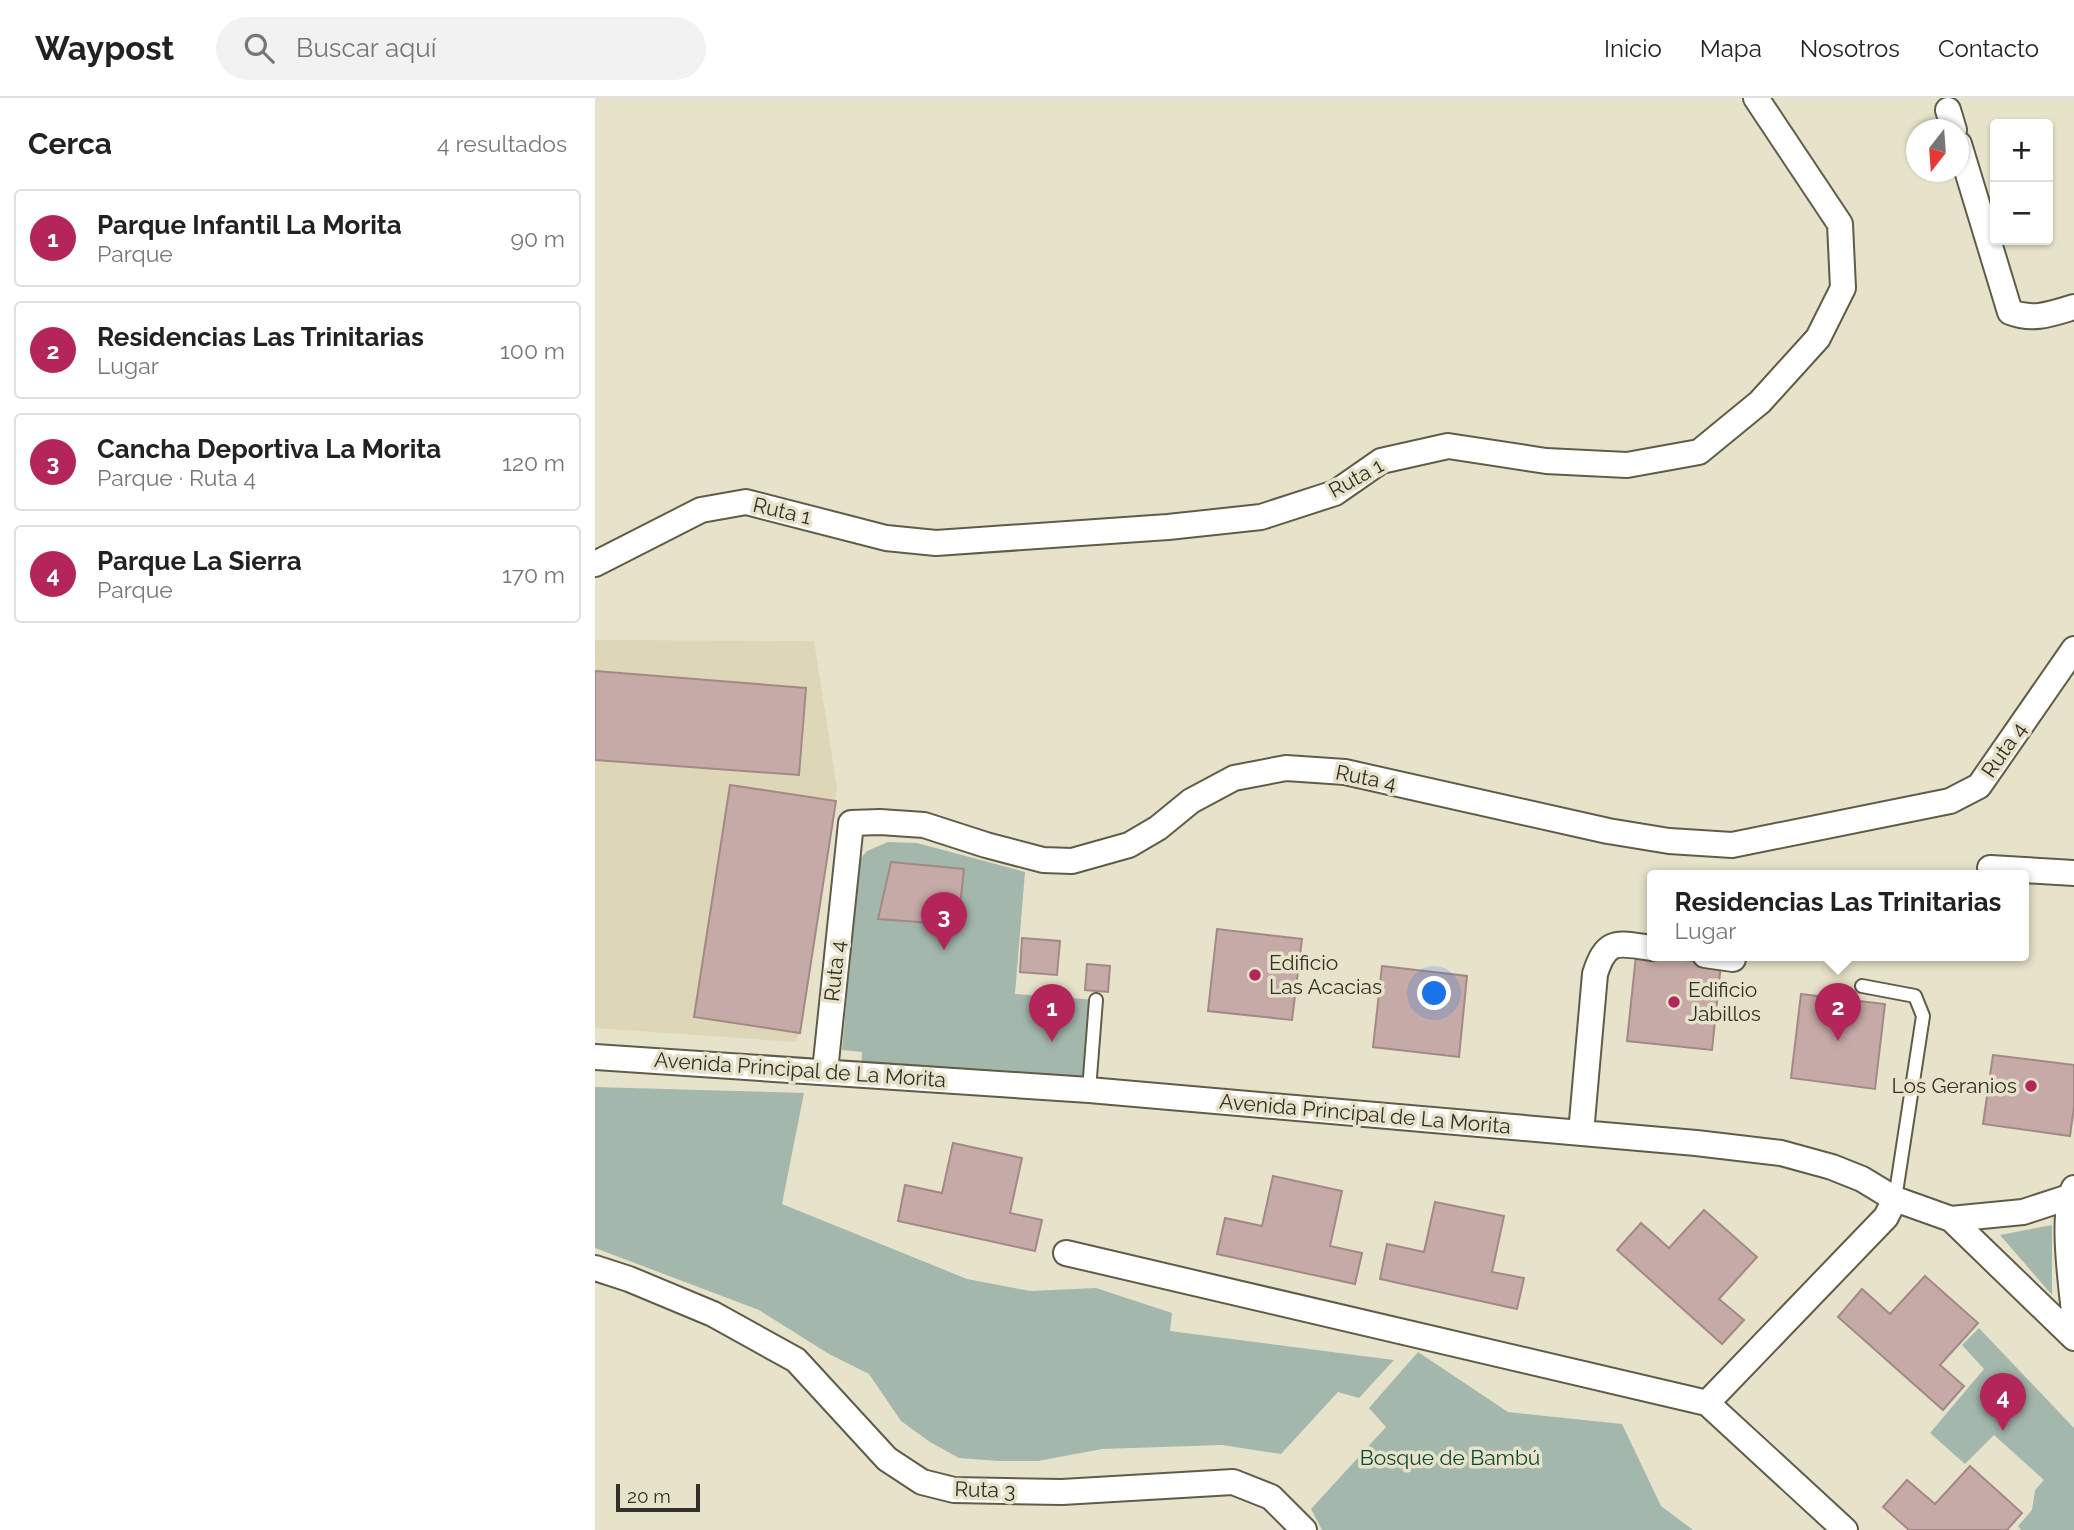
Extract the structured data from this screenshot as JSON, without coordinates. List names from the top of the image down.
{
  "streets": {
    "street": [
      "Ruta 1",
      "Ruta 4",
      "Avenida Principal de La Morita",
      "Ruta 3"
    ]
  },
  "crossings": [
    ["Ruta 4", "Avenida Principal de La Morita"]
  ],
  "parks": ["Bosque de Bambú"],
  "places": ["Edificio Las Acacias", "Edificio Jabillos", "Los Geranios"],
  "scale_bar": "20 m",
  "north": "bottom",
  "page": {
    "header": "Waypost",
    "search": "Buscar aquí",
    "nav": [
      "Inicio",
      "Mapa",
      "Nosotros",
      "Contacto"
    ],
    "heading": ["Cerca", "4 resultados"],
    "map_buttons": ["+", "−"],
    "list": [
      {
        "mark": "1",
        "name": "Parque Infantil La Morita",
        "note": "Parque",
        "value": "90 m"
      },
      {
        "mark": "2",
        "name": "Residencias Las Trinitarias",
        "note": "Lugar",
        "value": "100 m"
      },
      {
        "mark": "3",
        "name": "Cancha Deportiva La Morita",
        "note": "Parque · Ruta 4",
        "value": "120 m"
      },
      {
        "mark": "4",
        "name": "Parque La Sierra",
        "note": "Parque",
        "value": "170 m"
      }
    ],
    "popup": ["Residencias Las Trinitarias", "Lugar"],
    "pins": [
      "3",
      "2",
      "1",
      "4"
    ],
    "scale": "20 m"
  }
}
